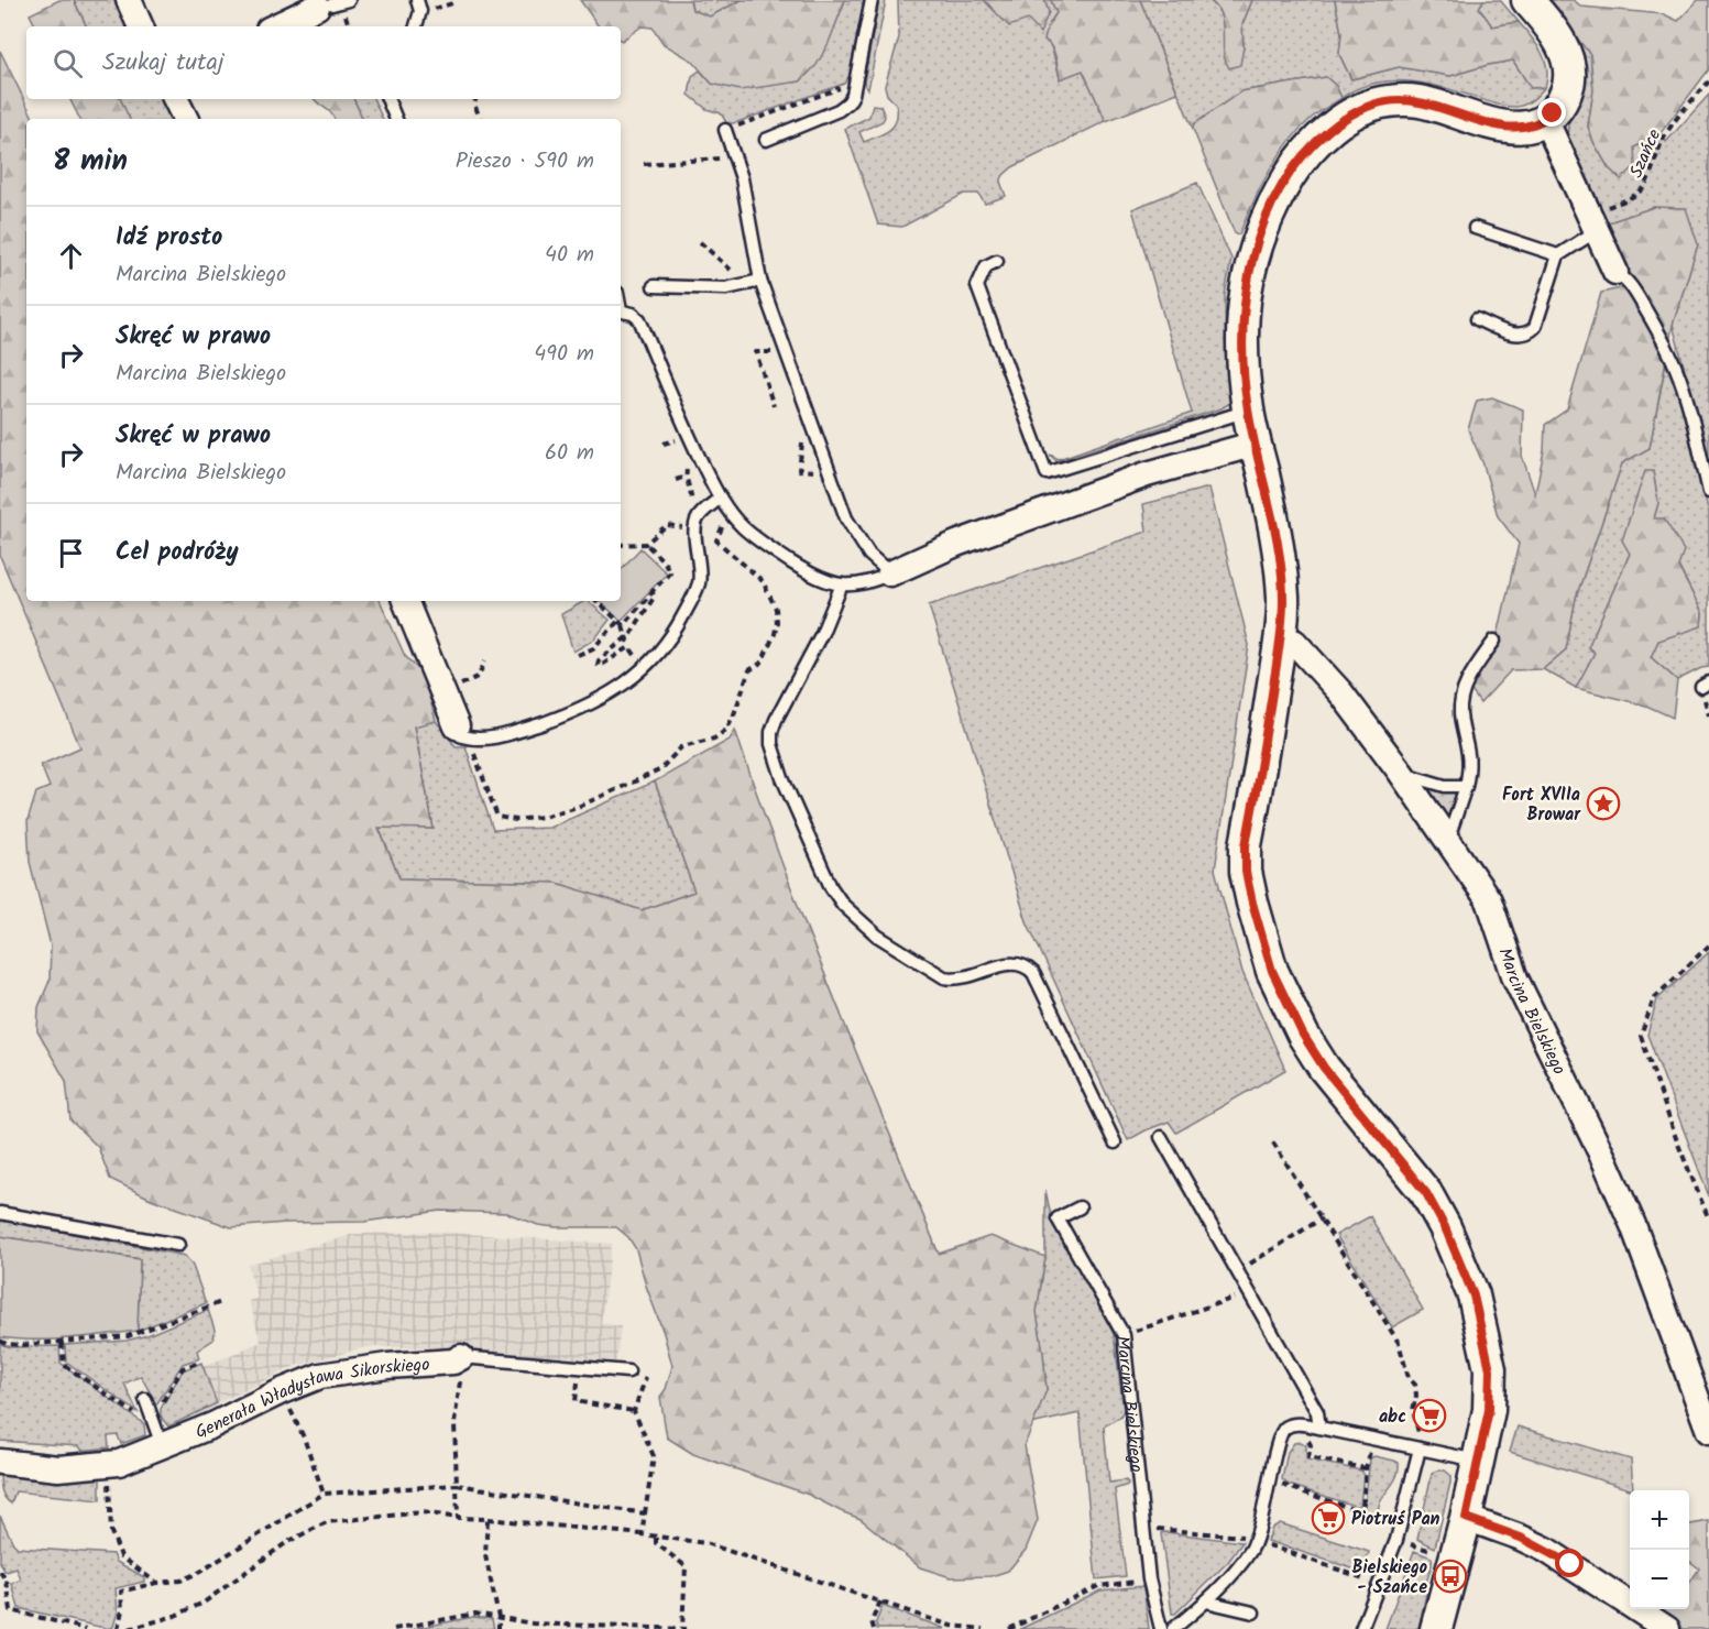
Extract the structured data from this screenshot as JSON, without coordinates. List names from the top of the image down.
{
  "streets": {
    "street": ["Marcina Bielskiego", "Generała Władysława Sikorskiego"],
    "path": ["Szańce"]
  },
  "places": {
    "place": ["Fort XVIIa Browar"],
    "supermarket": ["abc", "Piotruś Pan"],
    "bus stop": ["Bielskiego - Szańce"]
  },
  "page": {
    "search": "Szukaj tutaj",
    "heading": ["8 min", "Pieszo · 590 m"],
    "list": [
      ["Idź prosto", "Marcina Bielskiego", "40 m"],
      ["Skręć w prawo", "Marcina Bielskiego", "490 m"],
      ["Skręć w prawo", "Marcina Bielskiego", "60 m"],
      "Cel podróży"
    ],
    "map_buttons": ["+", "−"]
  }
}
